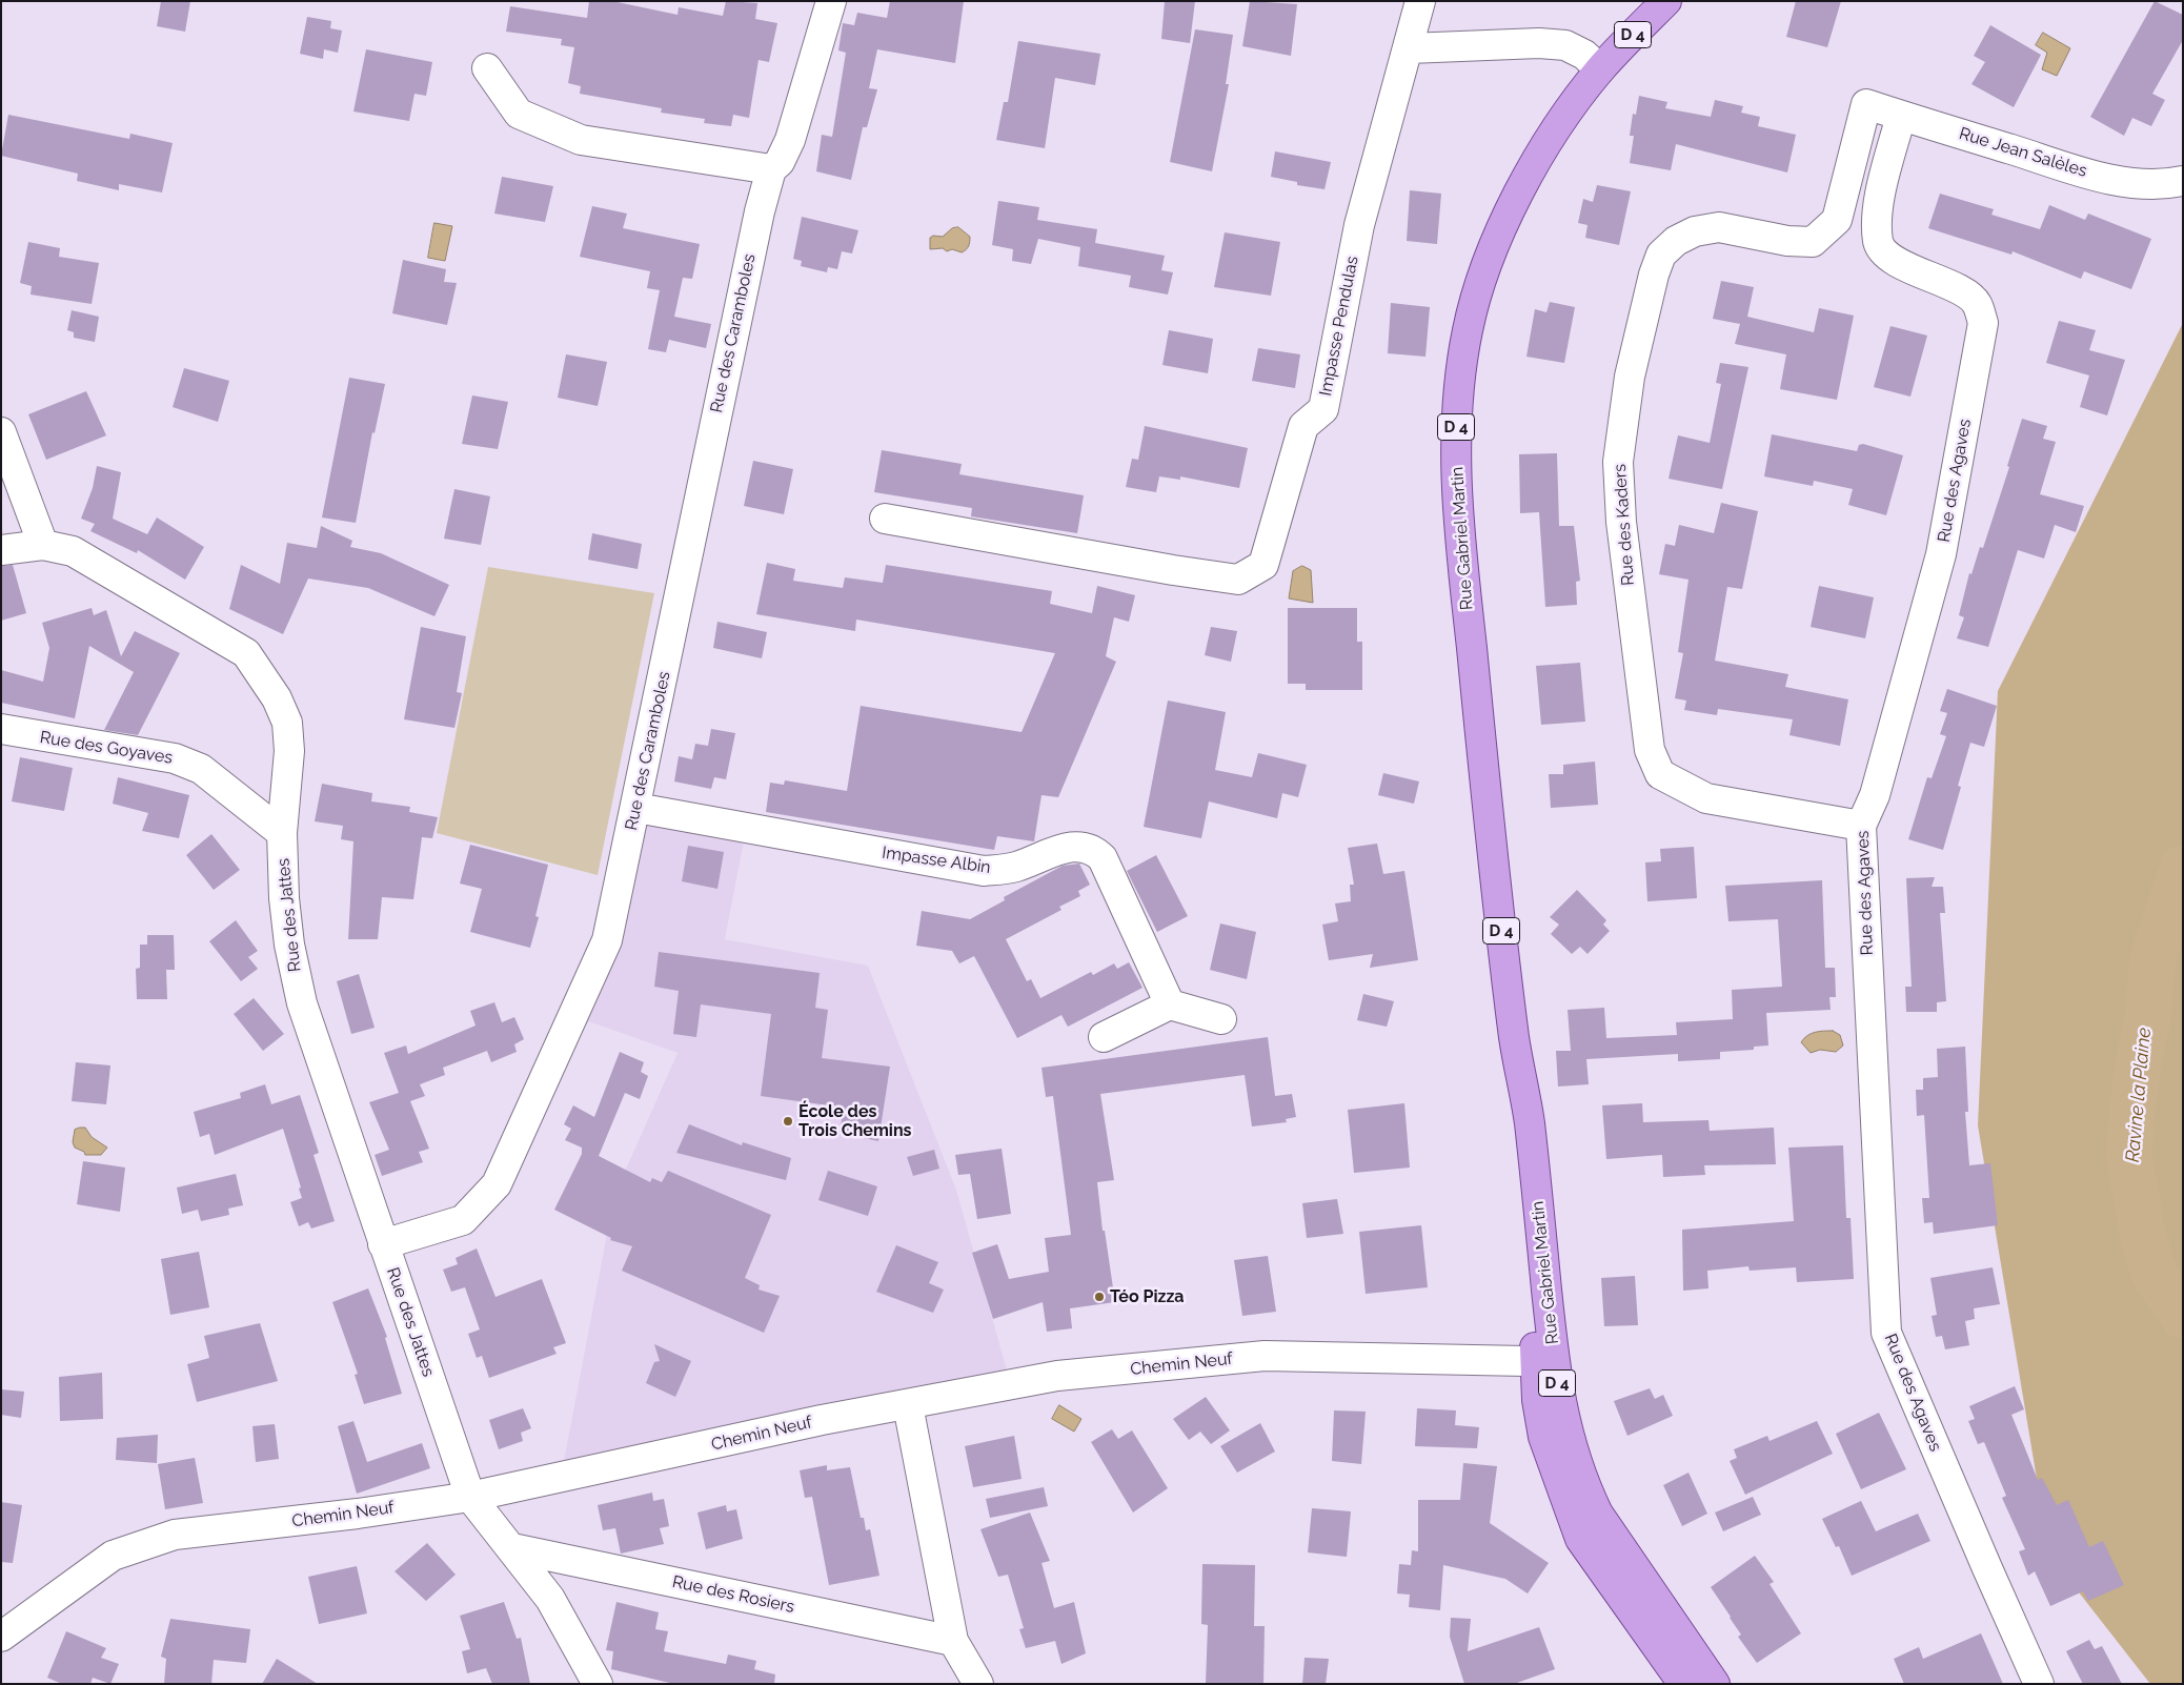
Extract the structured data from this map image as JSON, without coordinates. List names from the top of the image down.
{
  "streets": {
    "main road": ["D 4", "Rue Gabriel Martin"],
    "street": [
      "Rue Jean Salèles",
      "Impasse Pendulas",
      "Rue des Caramboles",
      "Rue des Agaves",
      "Rue des Kaders",
      "Rue des Goyaves",
      "Impasse Albin",
      "Rue des Jattes",
      "Chemin Neuf",
      "Rue des Rosiers"
    ]
  },
  "crossings": [
    ["Rue Jean Salèles", "Rue des Agaves"],
    ["Rue Jean Salèles", "Rue des Kaders"],
    ["Rue des Caramboles", "Impasse Albin"],
    ["Rue des Caramboles", "Rue des Jattes"],
    ["Rue des Agaves", "Rue des Kaders"],
    ["Rue Gabriel Martin", "Chemin Neuf"],
    ["Rue des Goyaves", "Rue des Jattes"],
    ["Rue des Jattes", "Chemin Neuf"]
  ],
  "water": ["Ravine la Plaine"],
  "places": ["École des Trois Chemins", "Téo Pizza"]
}
